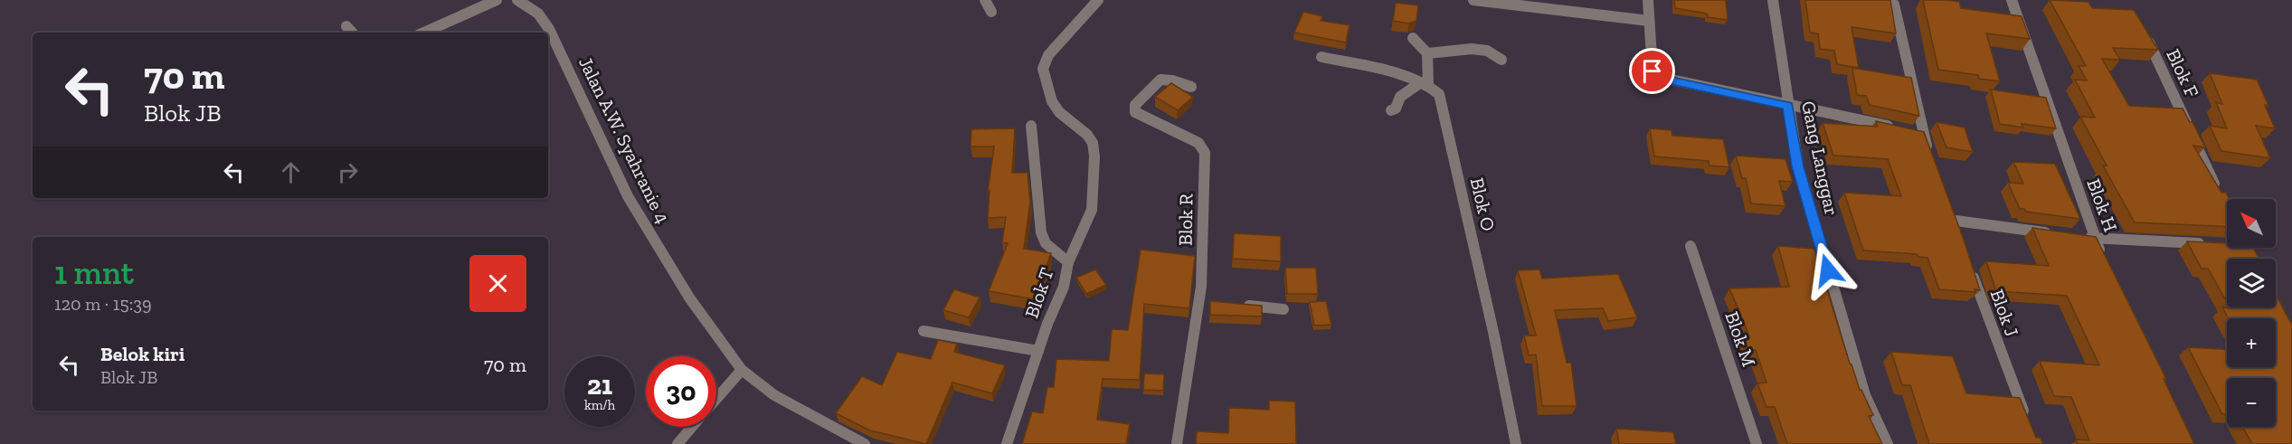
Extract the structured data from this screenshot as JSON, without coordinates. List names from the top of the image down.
{
  "streets": {
    "street": [
      "Blok F",
      "Jalan A.W. Syahranie 4",
      "Gang Langgar",
      "Blok O",
      "Blok H",
      "Blok R",
      "Blok T",
      "Blok J",
      "Blok M"
    ]
  },
  "north": "top left",
  "page": {
    "turn": ["70 m", "Blok JB"],
    "map_buttons": ["+", "−"],
    "heading": ["1 mnt", "120 m · 15:39"],
    "list": [
      {
        "name": "Belok kiri",
        "note": "Blok JB",
        "value": "70 m"
      }
    ],
    "speed": "21 km/h",
    "limit": "30"
  }
}
